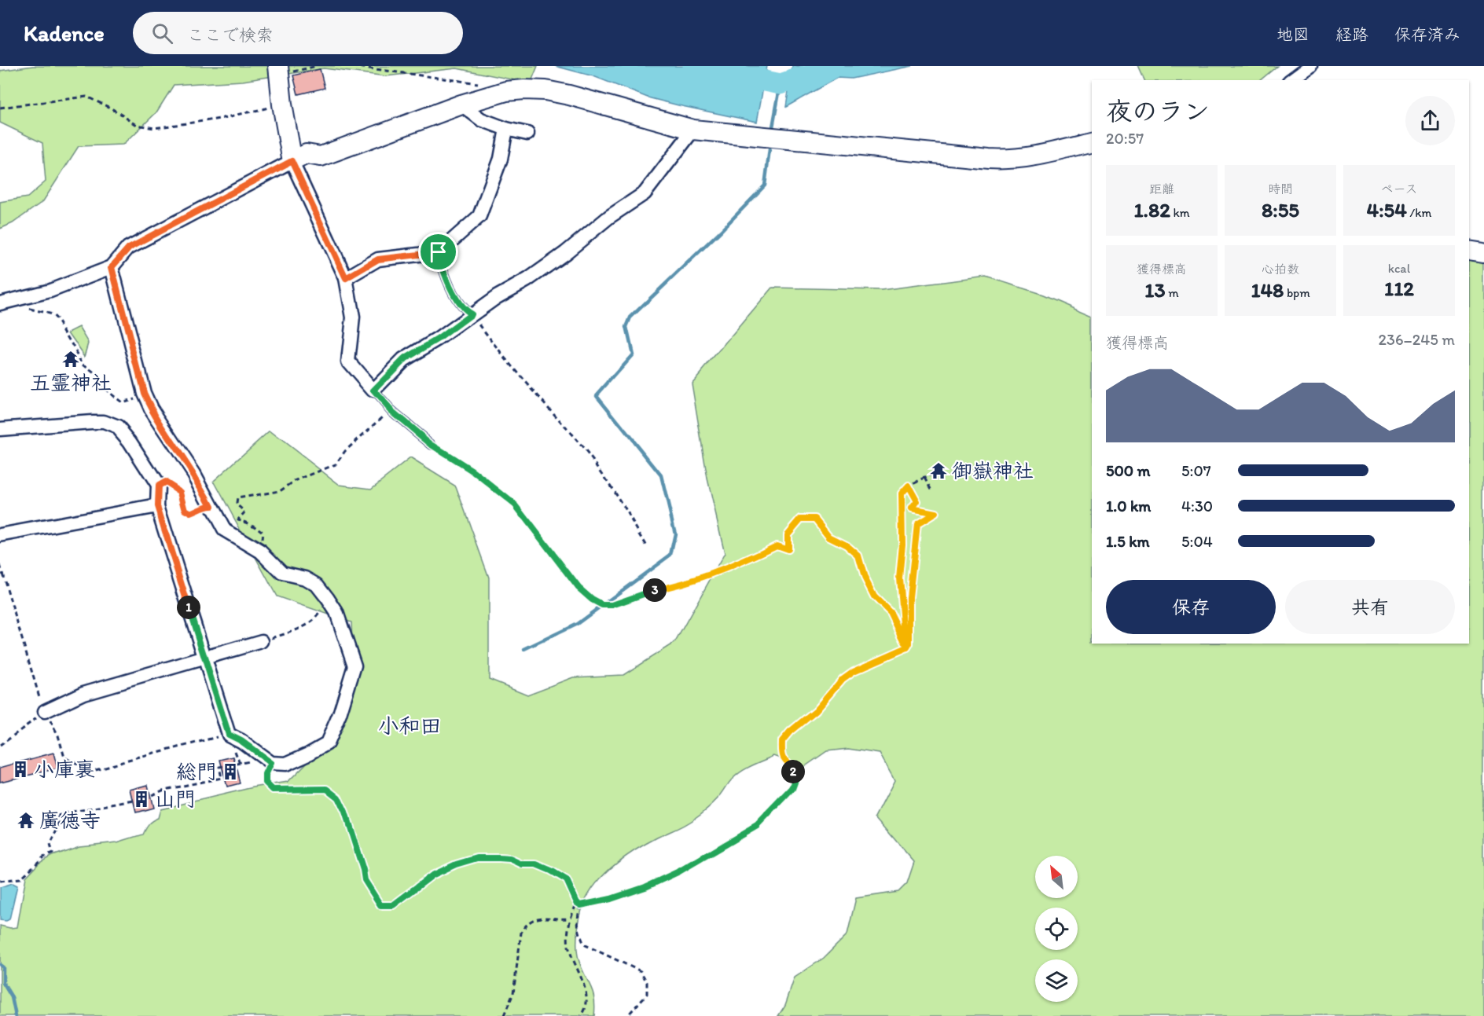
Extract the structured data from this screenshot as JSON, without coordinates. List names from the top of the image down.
{
  "districts": ["小和田"],
  "places": {
    "temple": ["五霊神社", "御嶽神社", "廣徳寺"],
    "building": ["小庫裏", "総門", "山門"]
  },
  "north": "top left",
  "page": {
    "header": "Kadence",
    "search": "ここで検索",
    "nav": ["地図", "経路", "保存済み"],
    "heading": ["夜のラン", "20:57"],
    "stats": [
      ["距離", "1.82 km"],
      ["時間", "8:55"],
      ["ペース", "4:54 /km"],
      ["獲得標高", "13 m"],
      ["心拍数", "148 bpm"],
      ["kcal", "112"]
    ],
    "chart": ["獲得標高", "236–245 m"],
    "list": [
      {
        "name": "500 m",
        "note": "5:07"
      },
      {
        "name": "1.0 km",
        "note": "4:30"
      },
      {
        "name": "1.5 km",
        "note": "5:04"
      }
    ],
    "buttons": ["保存", "共有"],
    "pins": ["3", "1", "2"]
  }
}
